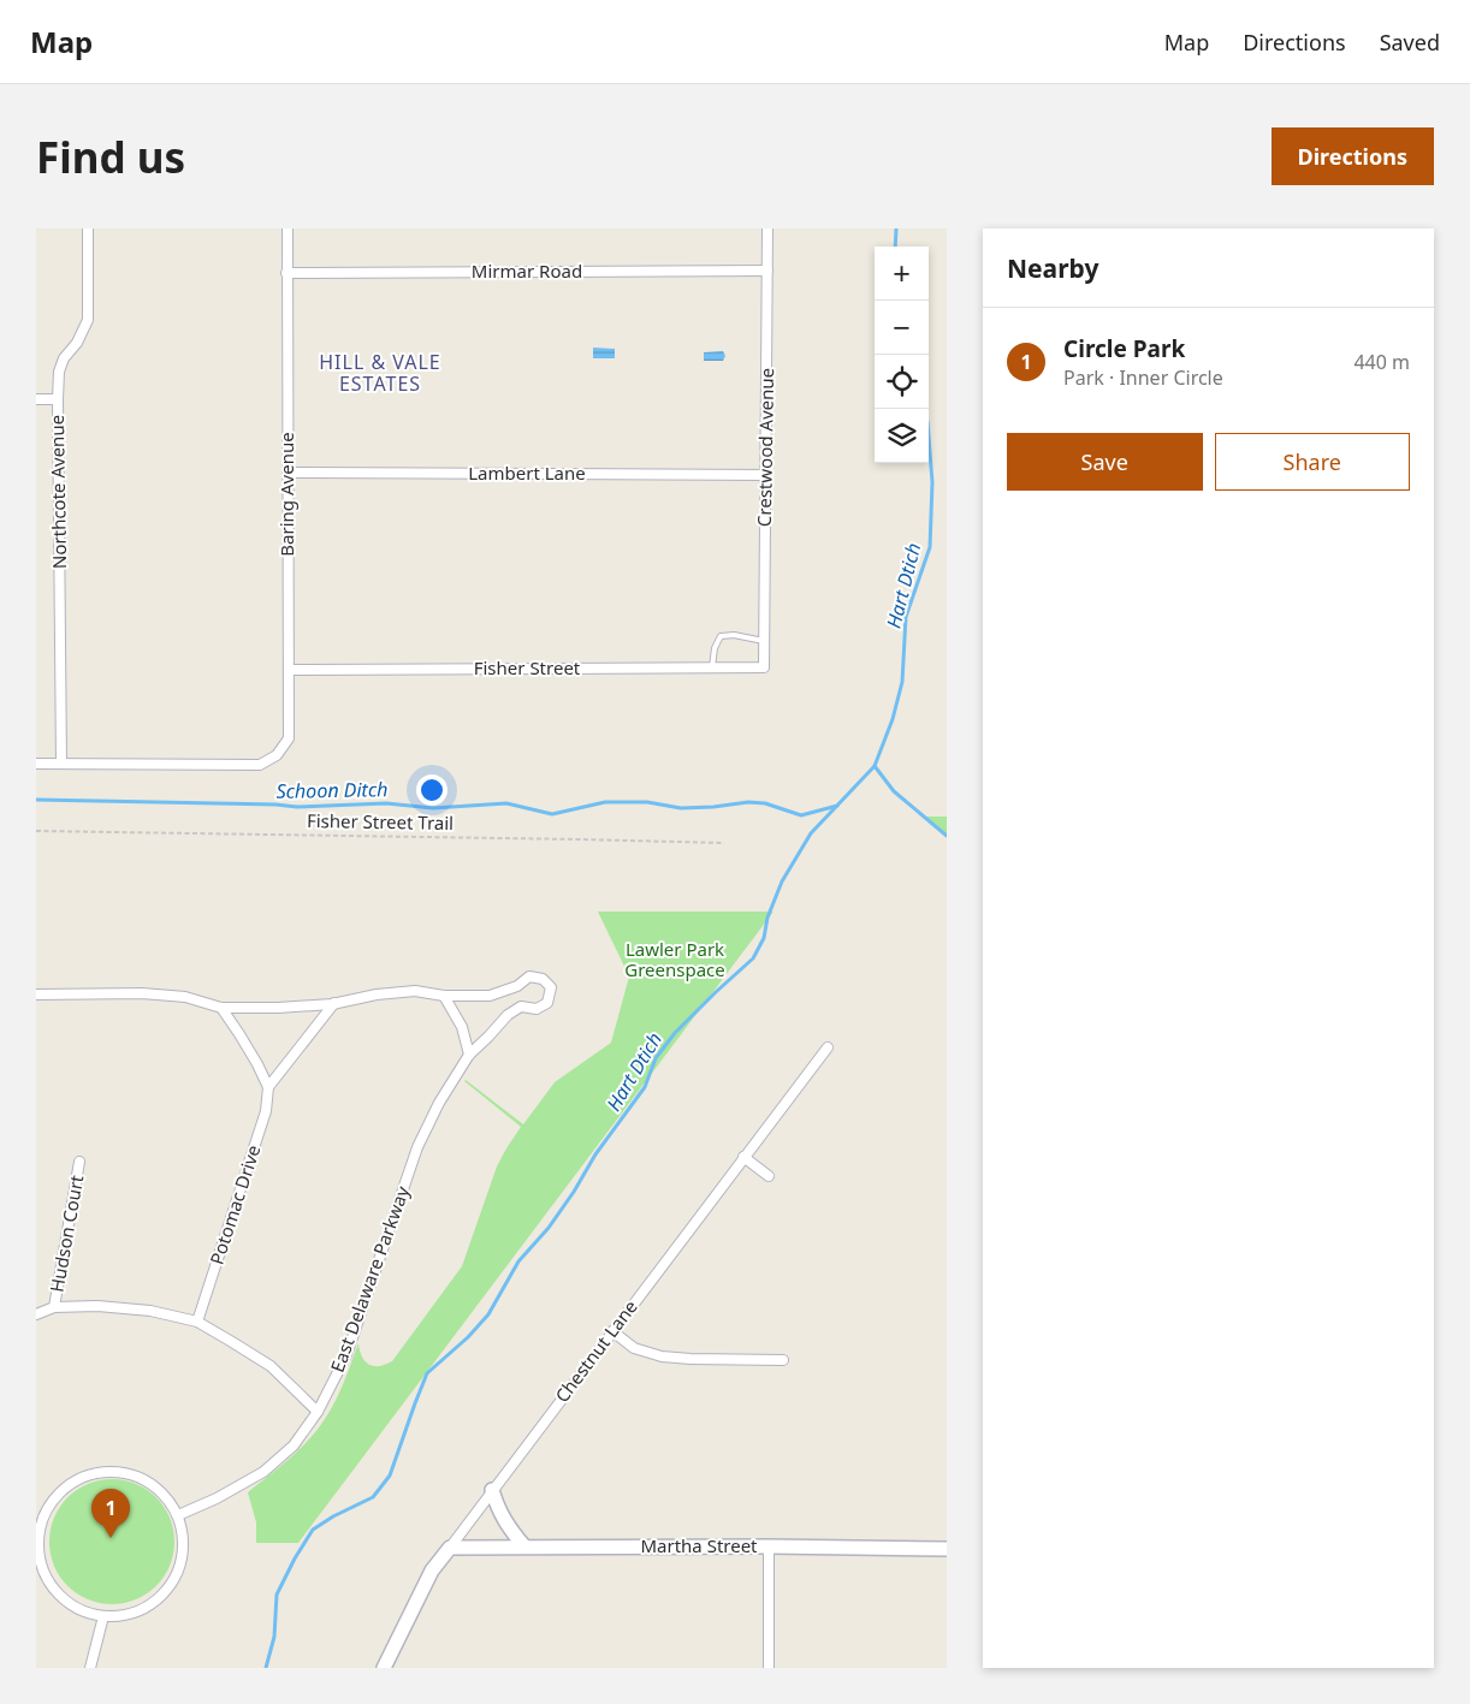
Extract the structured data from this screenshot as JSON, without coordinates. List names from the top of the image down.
{
  "streets": {
    "street": [
      "Mirmar Road",
      "Crestwood Avenue",
      "Lambert Lane",
      "Northcote Avenue",
      "Baring Avenue",
      "Fisher Street",
      "Potomac Drive",
      "Hudson Court",
      "East Delaware Parkway",
      "Chestnut Lane",
      "Martha Street"
    ],
    "path": ["Fisher Street Trail"]
  },
  "crossings": [
    ["Mirmar Road", "Crestwood Avenue"],
    ["Mirmar Road", "Baring Avenue"],
    ["Crestwood Avenue", "Lambert Lane"],
    ["Crestwood Avenue", "Fisher Street"],
    ["Lambert Lane", "Baring Avenue"],
    ["Northcote Avenue", "Baring Avenue"],
    ["Baring Avenue", "Fisher Street"],
    ["Chestnut Lane", "Martha Street"]
  ],
  "districts": ["HILL & VALE ESTATES"],
  "water": ["Hart Dtich", "Schoon Ditch"],
  "parks": ["Lawler Park Greenspace"],
  "page": {
    "header": "Map",
    "nav": ["Map", "Directions", "Saved"],
    "buttons": [
      "Directions",
      ["Save", "Share"]
    ],
    "title": "Find us",
    "heading": "Nearby",
    "map_buttons": ["+", "−"],
    "list": [
      {
        "mark": "1",
        "name": "Circle Park",
        "note": "Park · Inner Circle",
        "value": "440 m"
      }
    ],
    "pins": "1"
  }
}
